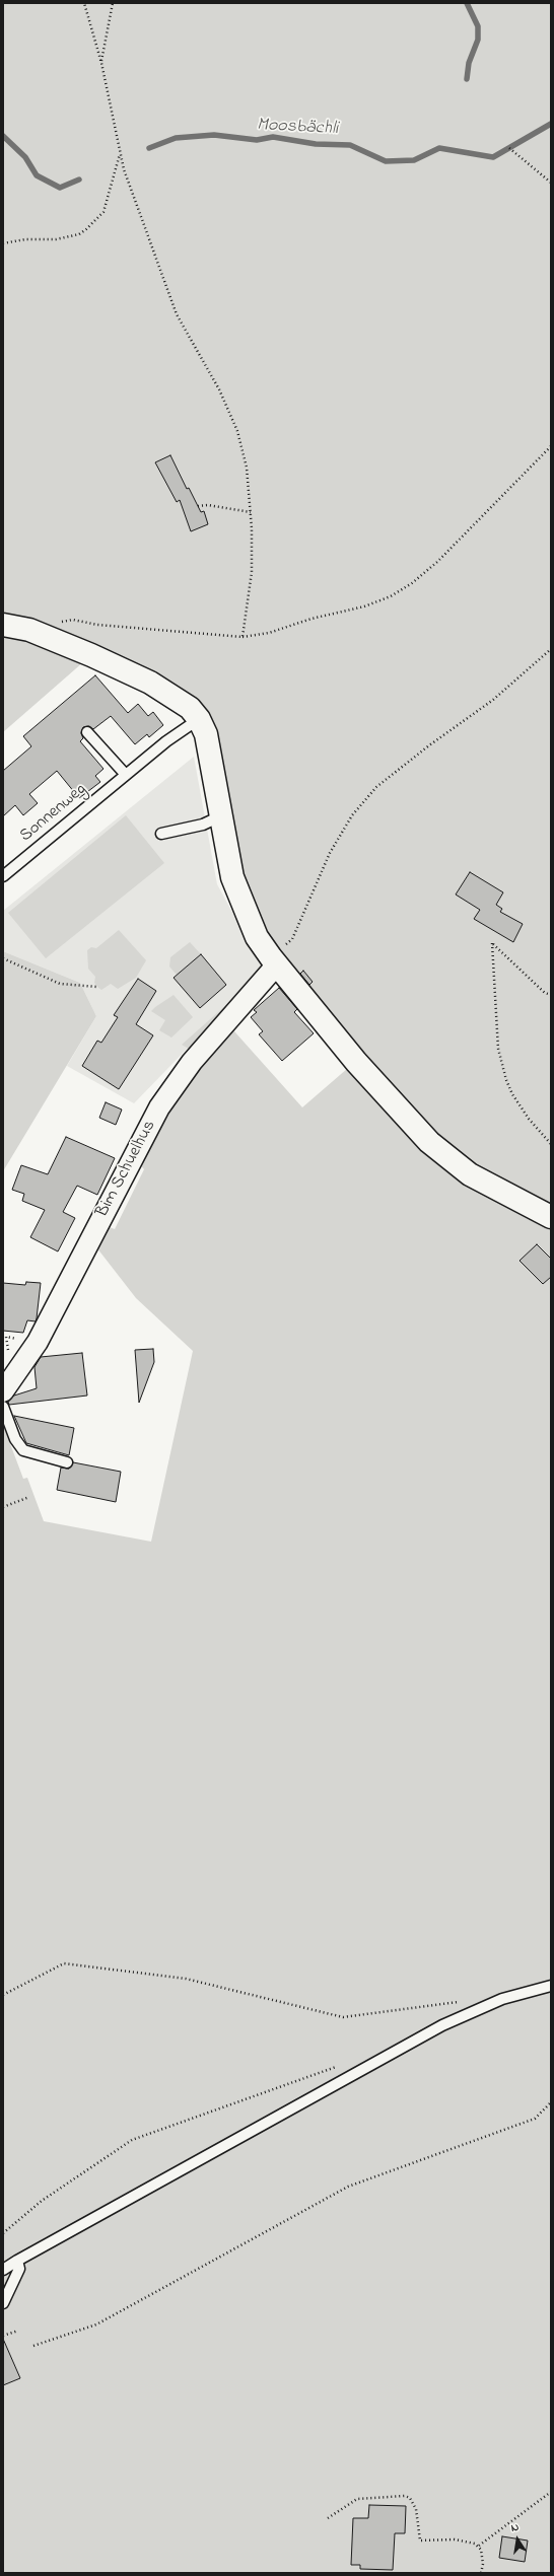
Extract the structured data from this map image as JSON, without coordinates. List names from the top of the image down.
{
  "streets": {
    "street": ["Bim Schuelhus"],
    "lane": ["Sonnenweg"]
  },
  "water": ["Moosbächli"],
  "north": "top"
}
